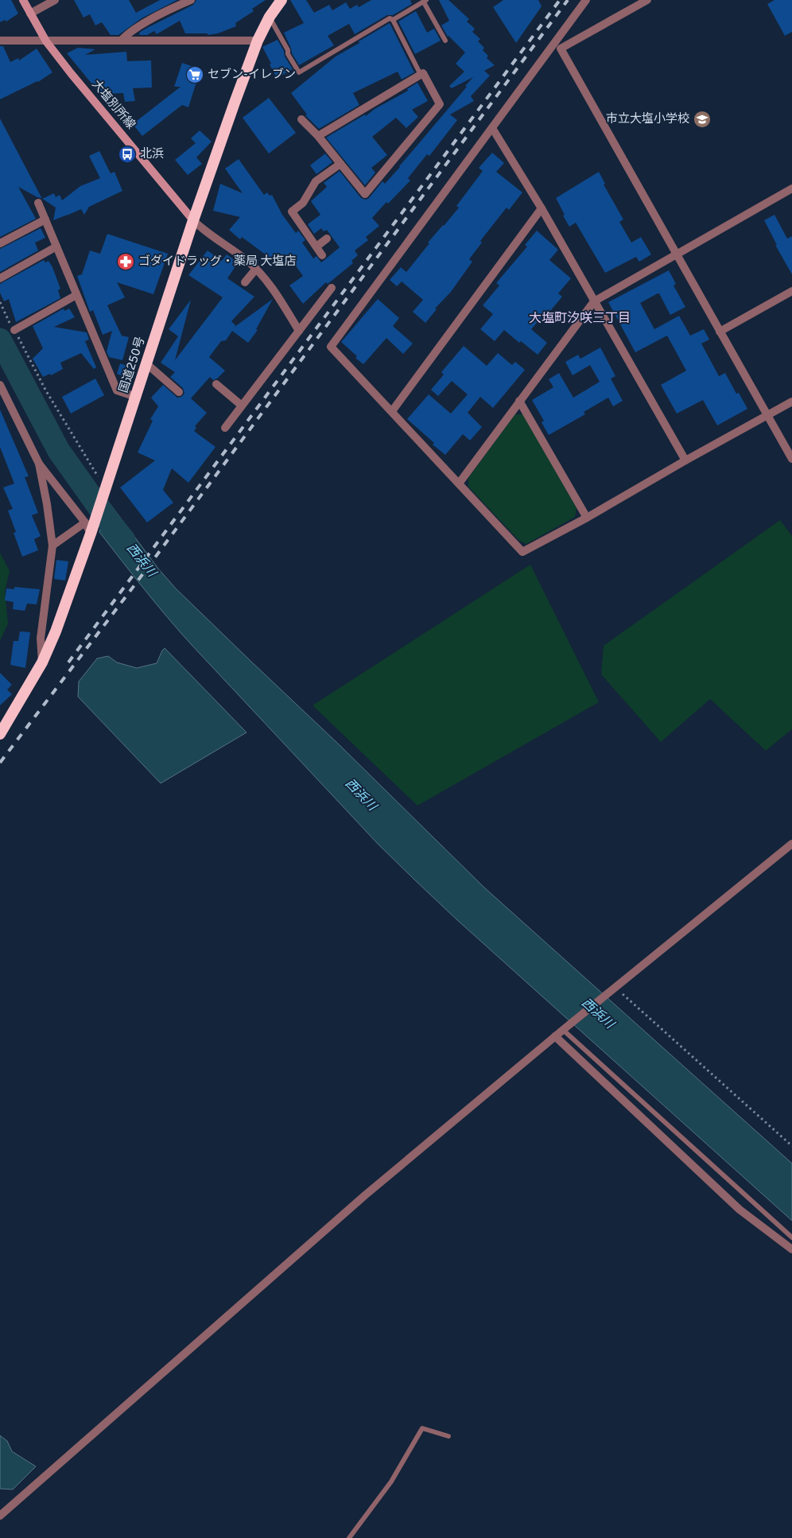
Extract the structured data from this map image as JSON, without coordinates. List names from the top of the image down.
{
  "streets": {
    "highway": ["国道250号"],
    "main road": ["大塩別所線"]
  },
  "crossings": [
    ["大塩別所線", "国道250号"]
  ],
  "districts": ["大塩町汐咲三丁目"],
  "water": ["西浜川"],
  "places": {
    "supermarket": ["セブン-イレブン"],
    "school or university": ["市立大塩小学校"],
    "bus stop": ["北浜"],
    "pharmacy": ["ゴダイドラッグ・薬局 大塩店"]
  }
}
